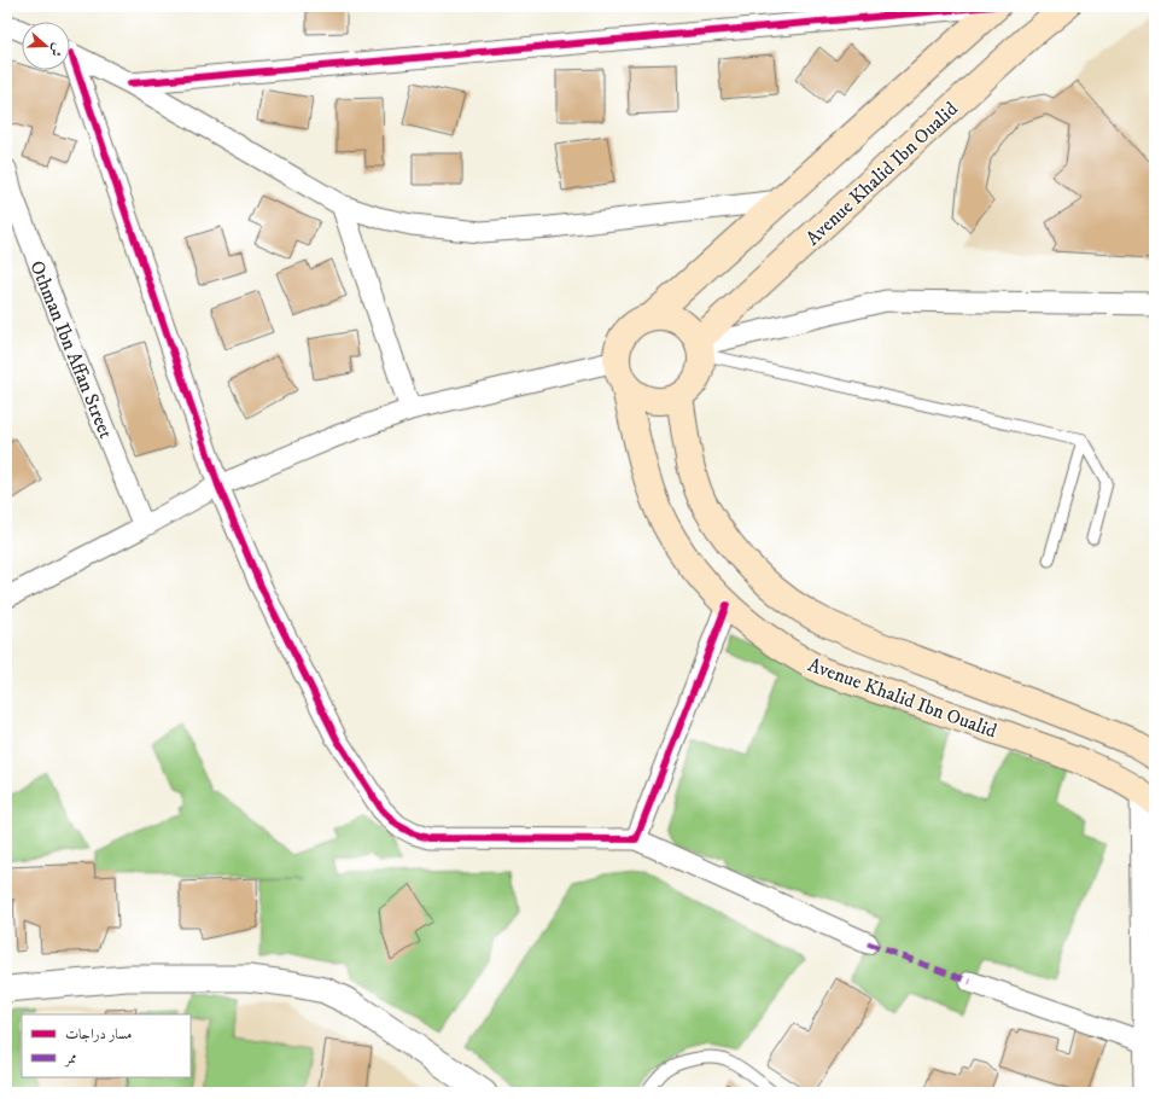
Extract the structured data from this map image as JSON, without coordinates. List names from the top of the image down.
{
  "streets": {
    "main road": ["Avenue Khalid Ibn Oualid"],
    "street": ["Othman Ibn Affan Street"]
  },
  "legend": ["مسار دراجات", "ممر"],
  "north": "right"
}
